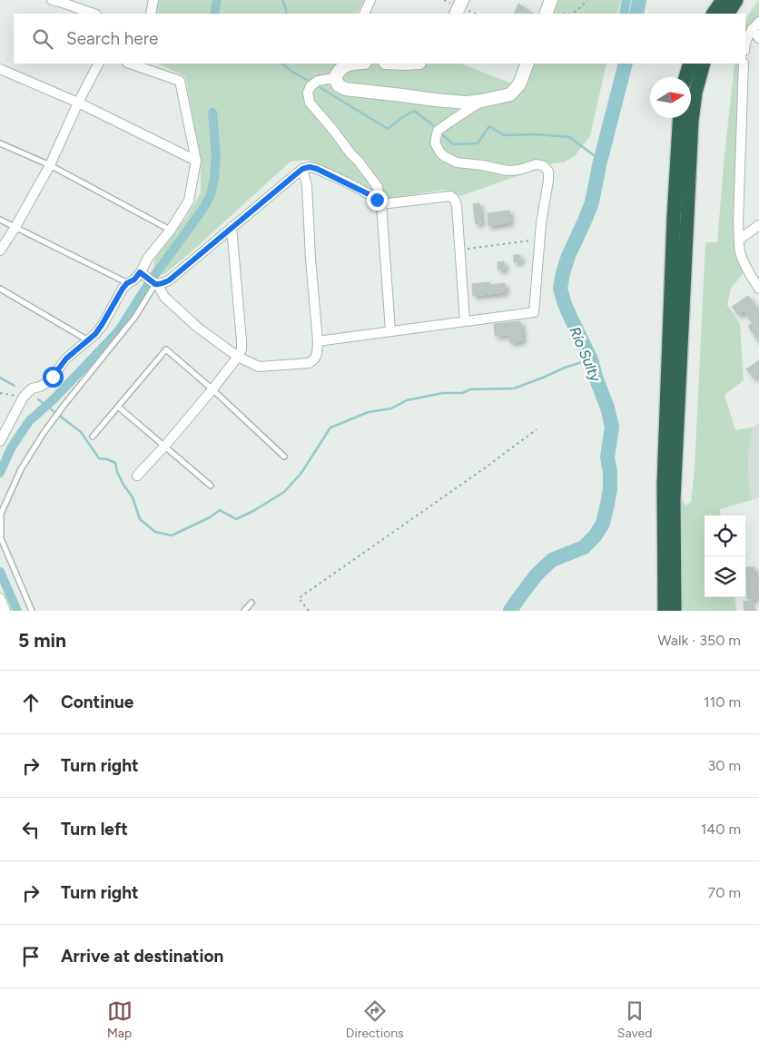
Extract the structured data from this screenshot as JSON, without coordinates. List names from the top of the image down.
{
  "water": ["Río Sulty"],
  "north": "right",
  "page": {
    "search": "Search here",
    "heading": ["5 min", "Walk · 350 m"],
    "list": [
      ["Continue", "110 m"],
      ["Turn right", "30 m"],
      ["Turn left", "140 m"],
      ["Turn right", "70 m"],
      "Arrive at destination"
    ],
    "nav": ["Map", "Directions", "Saved"]
  }
}
